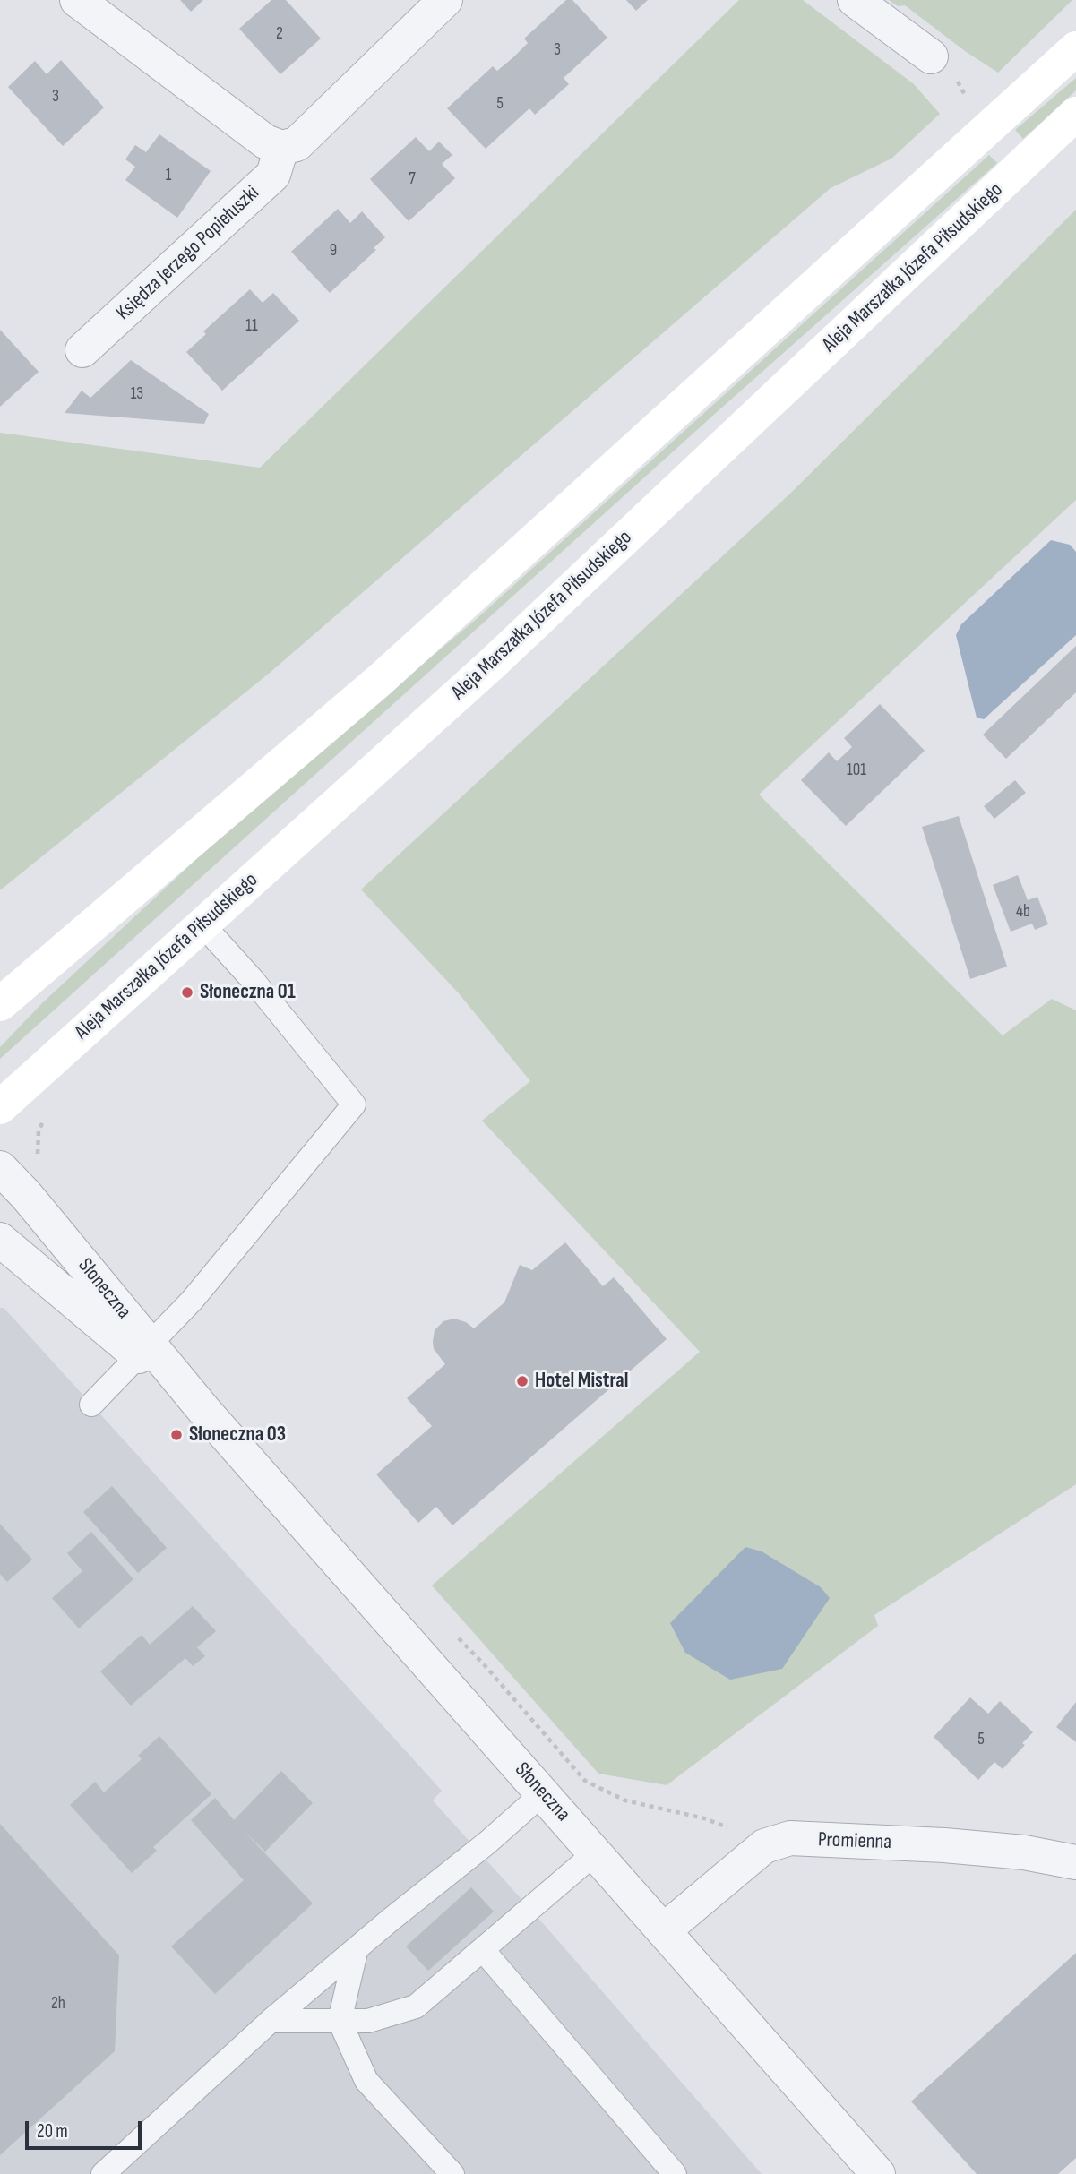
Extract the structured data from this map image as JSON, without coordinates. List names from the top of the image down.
{
  "streets": {
    "main road": ["Aleja Marszałka Józefa Piłsudskiego"],
    "street": ["Księdza Jerzego Popiełuszki", "Słoneczna", "Promienna"]
  },
  "crossings": [
    ["Słoneczna", "Promienna"]
  ],
  "places": ["Słoneczna 01", "Hotel Mistral", "Słoneczna 03"],
  "house_numbers": [
    "2",
    "3",
    "3",
    "5",
    "1",
    "7",
    "9",
    "11",
    "13",
    "101",
    "4b",
    "5",
    "2h"
  ],
  "scale_bar": "20 m"
}
